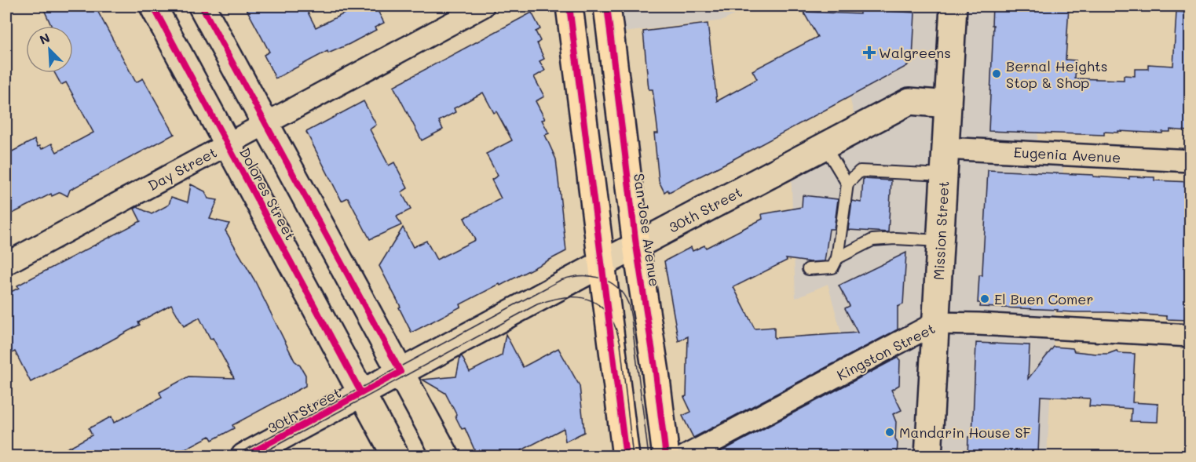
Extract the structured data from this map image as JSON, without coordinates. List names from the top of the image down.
{
  "streets": {
    "main road": [
      "Dolores Street",
      "30th Street",
      "San Jose Avenue",
      "Mission Street"
    ],
    "street": ["Eugenia Avenue", "Day Street", "Kingston Street"]
  },
  "crossings": [
    ["Eugenia Avenue", "Mission Street"],
    ["Day Street", "Dolores Street"],
    ["Dolores Street", "30th Street"],
    ["30th Street", "San Jose Avenue"],
    ["30th Street", "Mission Street"],
    ["Mission Street", "Kingston Street"]
  ],
  "places": {
    "health": ["Walgreens"],
    "other": ["Bernal Heights Stop & Shop", "El Buen Comer", "Mandarin House SF"]
  },
  "north": "top left"
}
